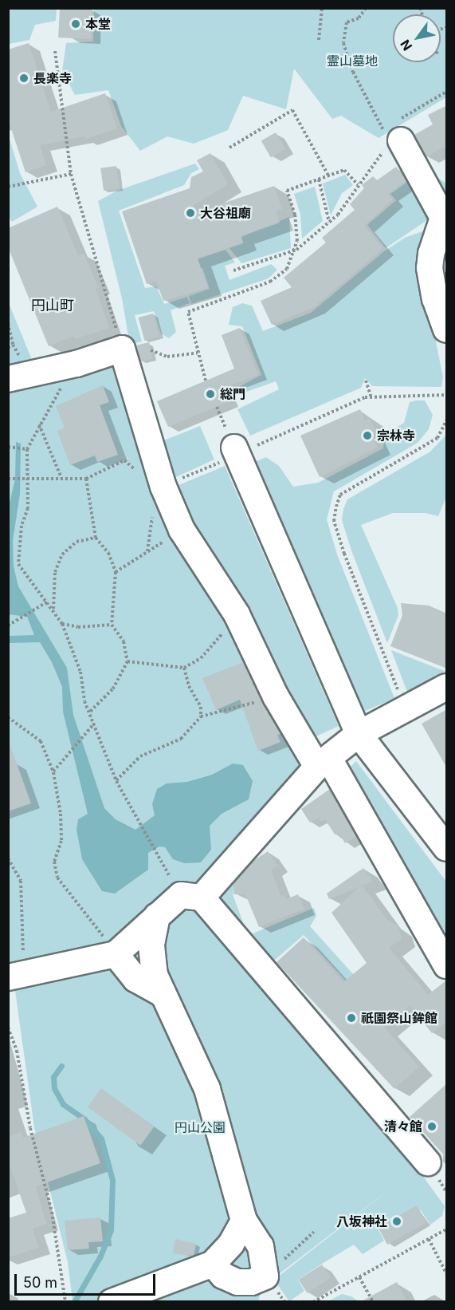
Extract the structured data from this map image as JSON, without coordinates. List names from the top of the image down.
{
  "districts": ["円山町"],
  "parks": ["霊山墓地", "円山公園"],
  "places": [
    "本堂",
    "長楽寺",
    "大谷祖廟",
    "総門",
    "宗林寺",
    "祇園祭山鉾館",
    "清々館",
    "八坂神社"
  ],
  "scale_bar": "50 m",
  "north": "bottom left"
}
